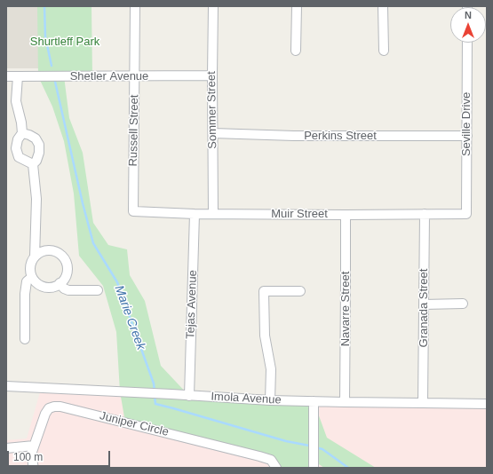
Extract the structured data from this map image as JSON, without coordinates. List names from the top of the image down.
{
  "streets": {
    "street": [
      "Shetler Avenue",
      "Sommer Street",
      "Seville Drive",
      "Russell Street",
      "Perkins Street",
      "Muir Street",
      "Tejas Avenue",
      "Granada Street",
      "Navarre Street",
      "Imola Avenue",
      "Juniper Circle"
    ]
  },
  "crossings": [
    ["Shetler Avenue", "Sommer Street"],
    ["Shetler Avenue", "Russell Street"],
    ["Sommer Street", "Perkins Street"],
    ["Sommer Street", "Muir Street"],
    ["Seville Drive", "Perkins Street"],
    ["Seville Drive", "Muir Street"],
    ["Russell Street", "Muir Street"],
    ["Muir Street", "Tejas Avenue"],
    ["Muir Street", "Granada Street"],
    ["Muir Street", "Navarre Street"],
    ["Tejas Avenue", "Imola Avenue"],
    ["Granada Street", "Imola Avenue"],
    ["Navarre Street", "Imola Avenue"]
  ],
  "water": ["Marie Creek"],
  "parks": ["Shurtleff Park"],
  "scale_bar": "100 m",
  "north": "top"
}
